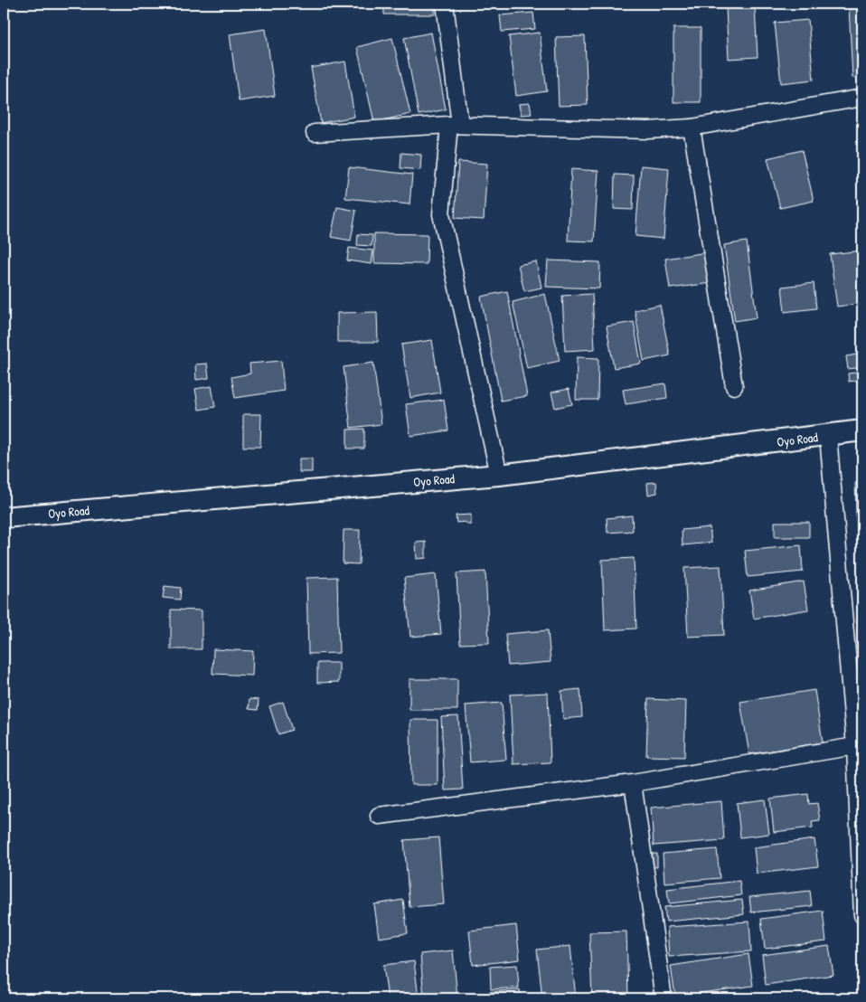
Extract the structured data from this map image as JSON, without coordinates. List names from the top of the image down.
{
  "streets": {
    "street": ["Oyo Road"]
  }
}
